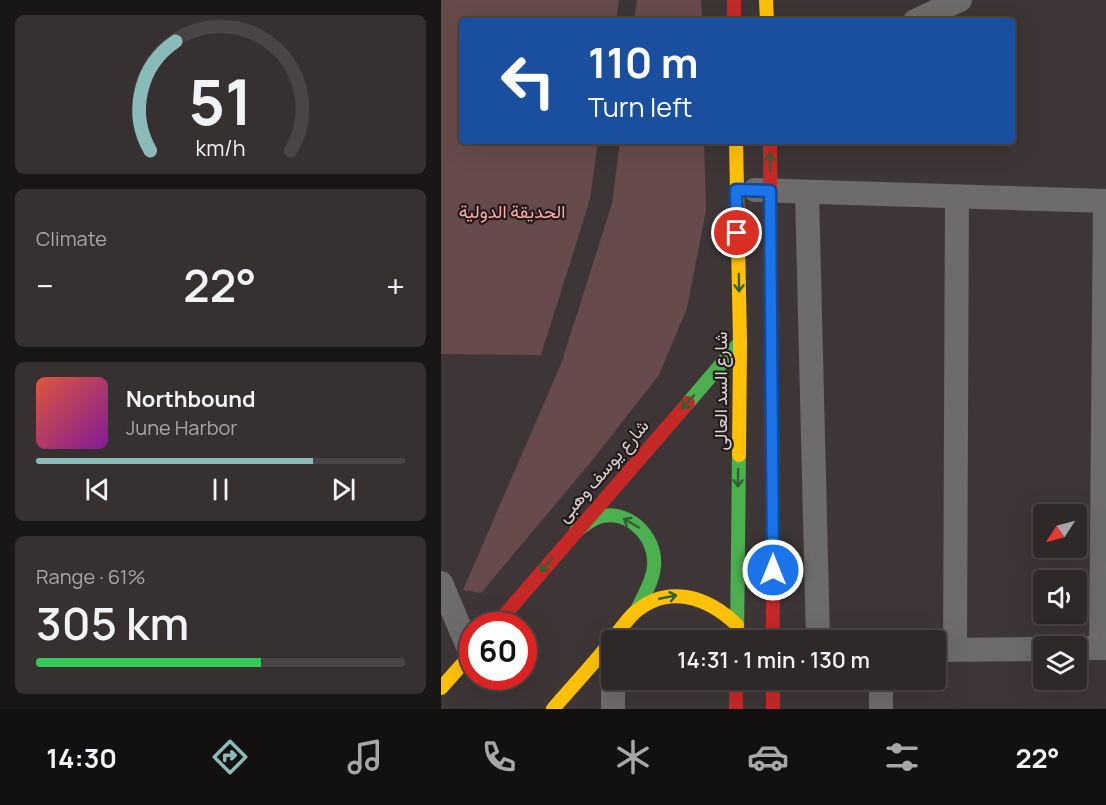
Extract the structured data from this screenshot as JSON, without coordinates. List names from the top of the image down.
{
  "streets": {
    "main road": ["شارع السد العالى", "شارع يوسف وهبى"]
  },
  "crossings": [
    ["شارع السد العالى", "شارع يوسف وهبى"]
  ],
  "one_way": ["شارع يوسف وهبى"],
  "parks": ["الحديقة الدولية"],
  "north": "bottom left",
  "page": {
    "turn": ["110 m", "Turn left"],
    "tile": [
      "Climate",
      ["Range · 61%", "305 km"]
    ],
    "heat": ["−", "22°", "+"],
    "song": ["Northbound", "June Harbor"],
    "limit": "60",
    "trip": "14:31 · 1 min · 130 m",
    "tabs": ["14:30", "22°"],
    "gauge": ["51", "km/h"]
  }
}
